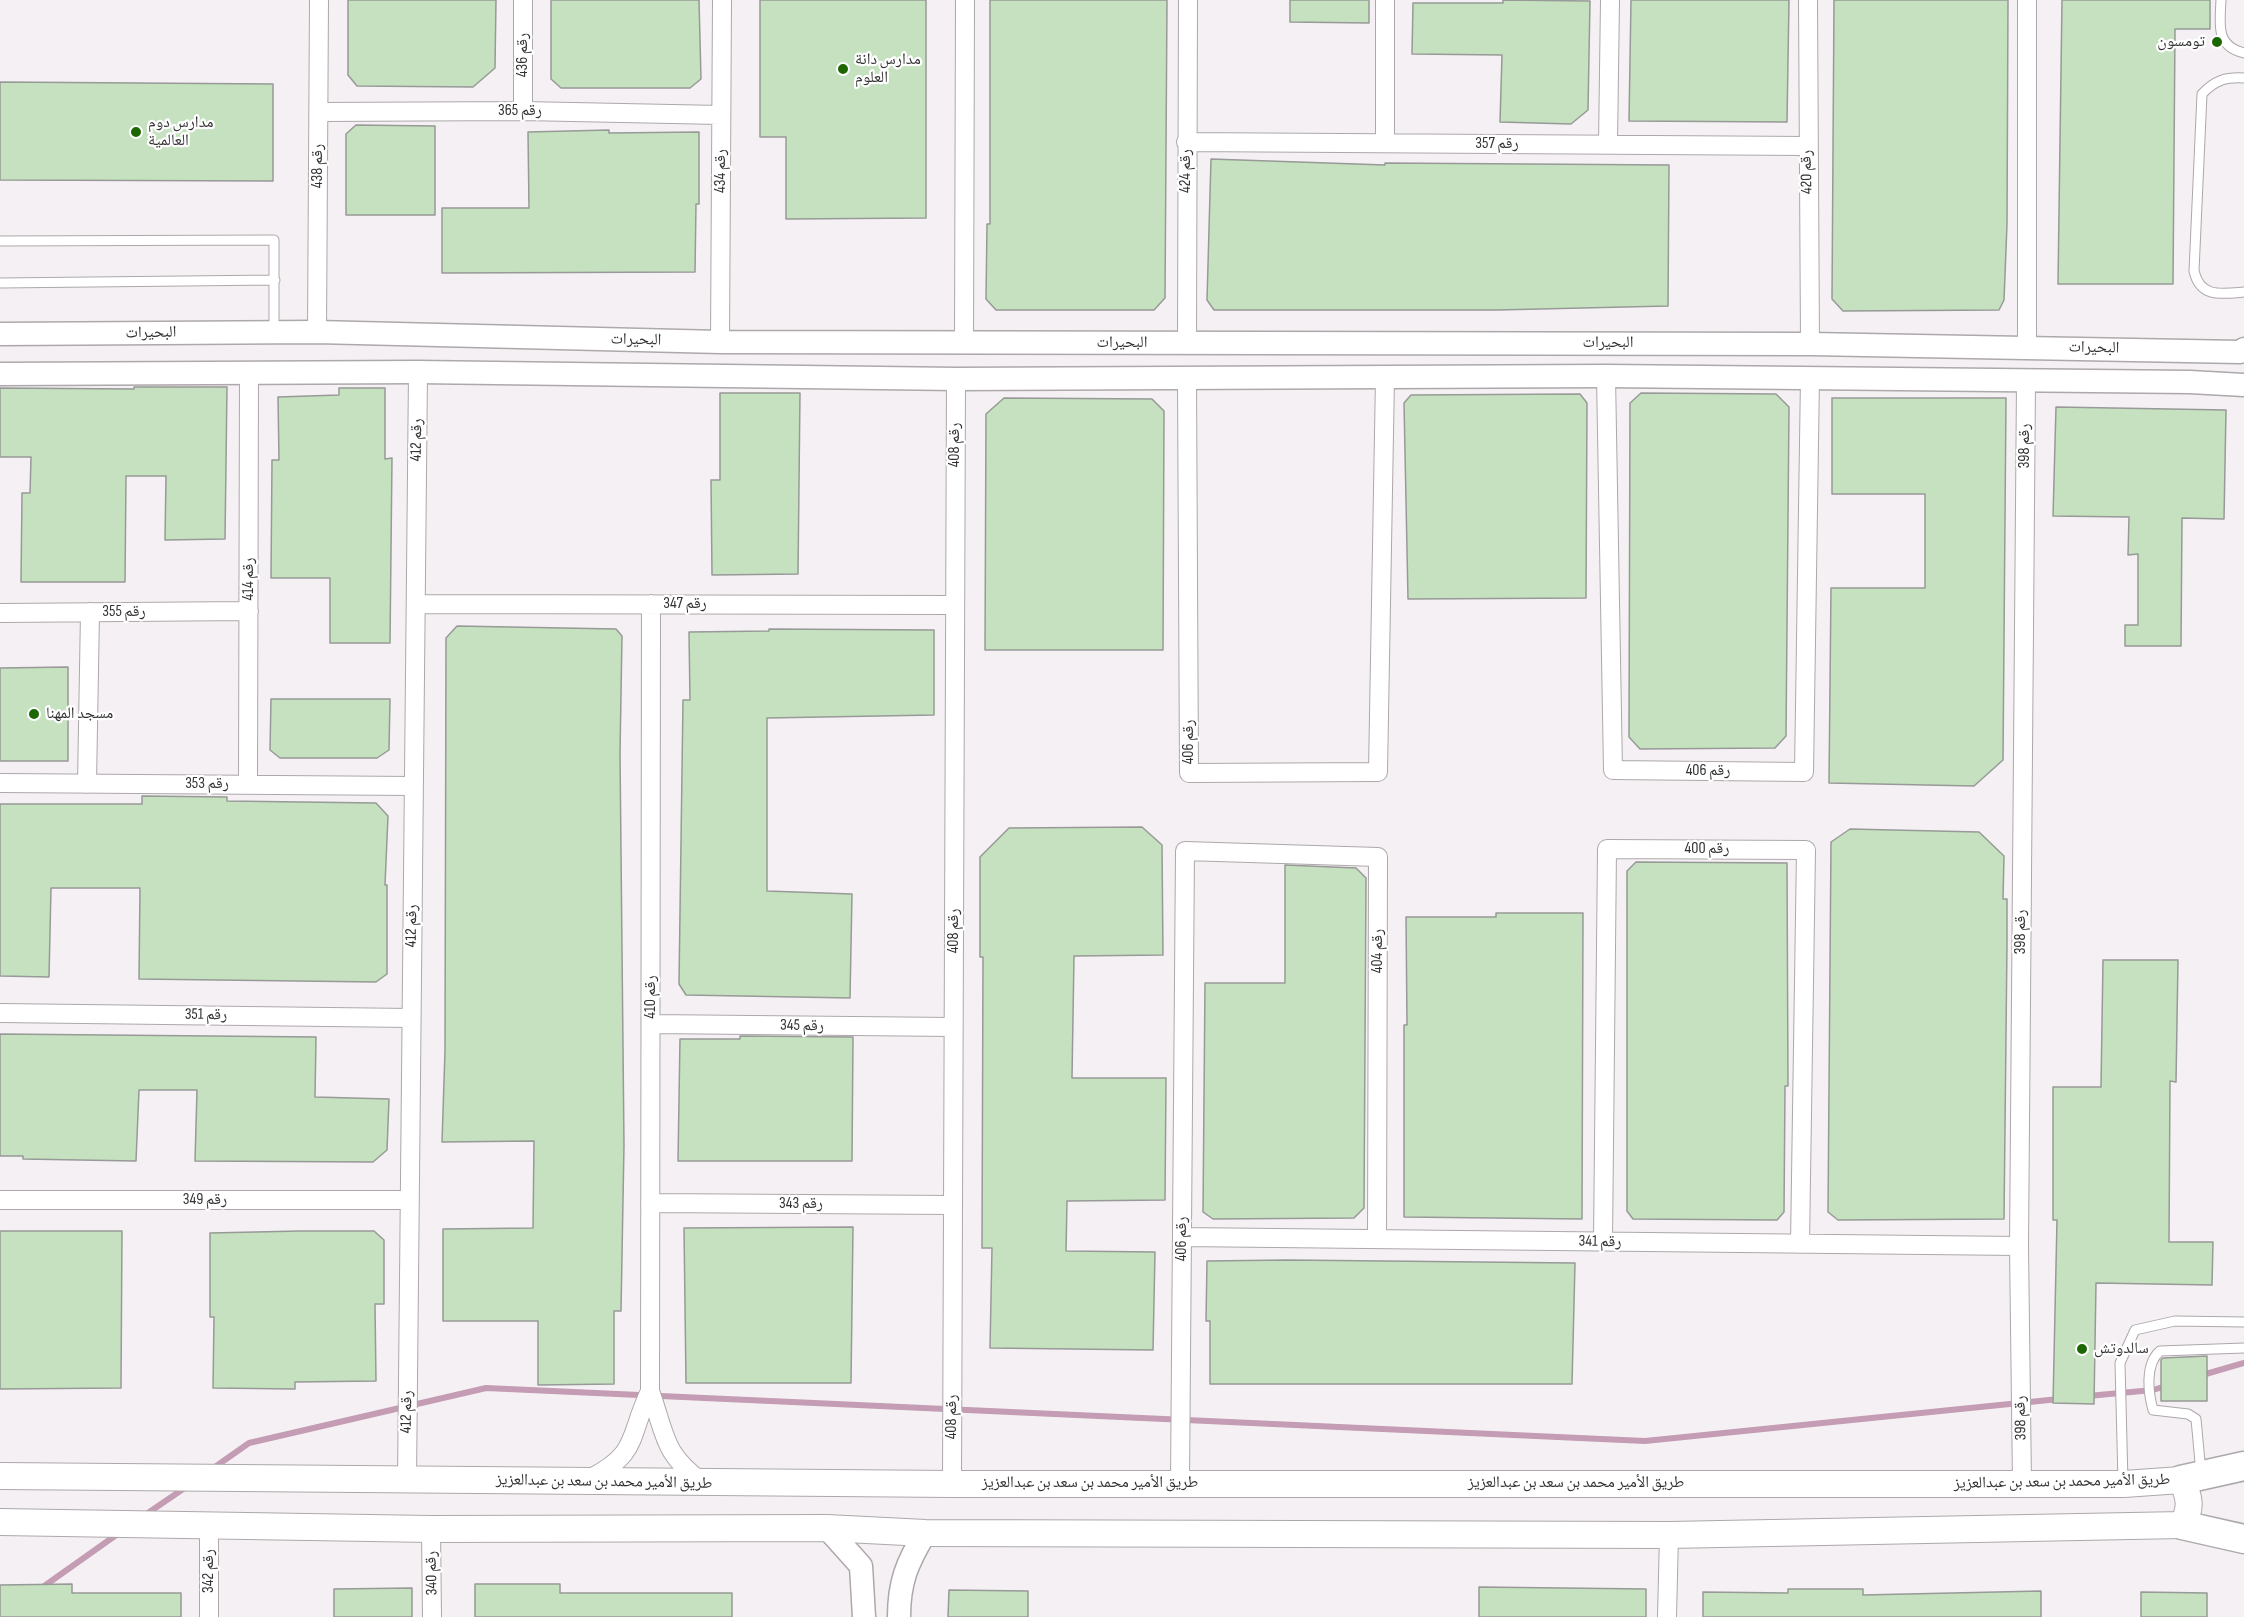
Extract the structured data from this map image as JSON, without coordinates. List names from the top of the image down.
{
  "streets": {
    "main road": ["طريق الأمير محمد بن سعد بن عبدالعزيز"],
    "street": [
      "رقم 436",
      "رقم 365",
      "رقم 357",
      "رقم 438",
      "رقم 434",
      "رقم 424",
      "رقم 420",
      "البحيرات",
      "رقم 412",
      "رقم 408",
      "رقم 398",
      "رقم 414",
      "رقم 347",
      "رقم 355",
      "رقم 406",
      "رقم 353",
      "رقم 400",
      "رقم 404",
      "رقم 410",
      "رقم 351",
      "رقم 345",
      "رقم 349",
      "رقم 343",
      "رقم 341",
      "رقم 342",
      "رقم 340"
    ]
  },
  "crossings": [
    ["رقم 436", "رقم 365"],
    ["رقم 365", "رقم 438"],
    ["رقم 365", "رقم 434"],
    ["رقم 357", "رقم 424"],
    ["رقم 357", "رقم 420"],
    ["رقم 438", "البحيرات"],
    ["رقم 434", "البحيرات"],
    ["رقم 424", "البحيرات"],
    ["رقم 420", "البحيرات"],
    ["البحيرات", "رقم 412"],
    ["البحيرات", "رقم 408"],
    ["البحيرات", "رقم 398"],
    ["البحيرات", "رقم 414"],
    ["البحيرات", "رقم 406"],
    ["رقم 412", "رقم 347"],
    ["رقم 412", "رقم 353"],
    ["رقم 412", "رقم 351"],
    ["رقم 412", "رقم 349"],
    ["رقم 412", "طريق الأمير محمد بن سعد بن عبدالعزيز"],
    ["رقم 408", "رقم 347"],
    ["رقم 408", "رقم 345"],
    ["رقم 408", "رقم 343"],
    ["رقم 408", "طريق الأمير محمد بن سعد بن عبدالعزيز"],
    ["رقم 398", "رقم 341"],
    ["رقم 398", "طريق الأمير محمد بن سعد بن عبدالعزيز"],
    ["رقم 414", "رقم 355"],
    ["رقم 414", "رقم 353"],
    ["رقم 347", "رقم 410"],
    ["رقم 406", "رقم 404"],
    ["رقم 406", "رقم 341"],
    ["رقم 406", "طريق الأمير محمد بن سعد بن عبدالعزيز"],
    ["رقم 400", "رقم 341"],
    ["رقم 404", "رقم 341"],
    ["رقم 410", "رقم 345"],
    ["رقم 410", "رقم 343"]
  ],
  "places": [
    "تومسون",
    "مدارس دانة العلوم",
    "مدارس دوم العالمية",
    "مسجد المهنا",
    "سالدوتش"
  ]
}
